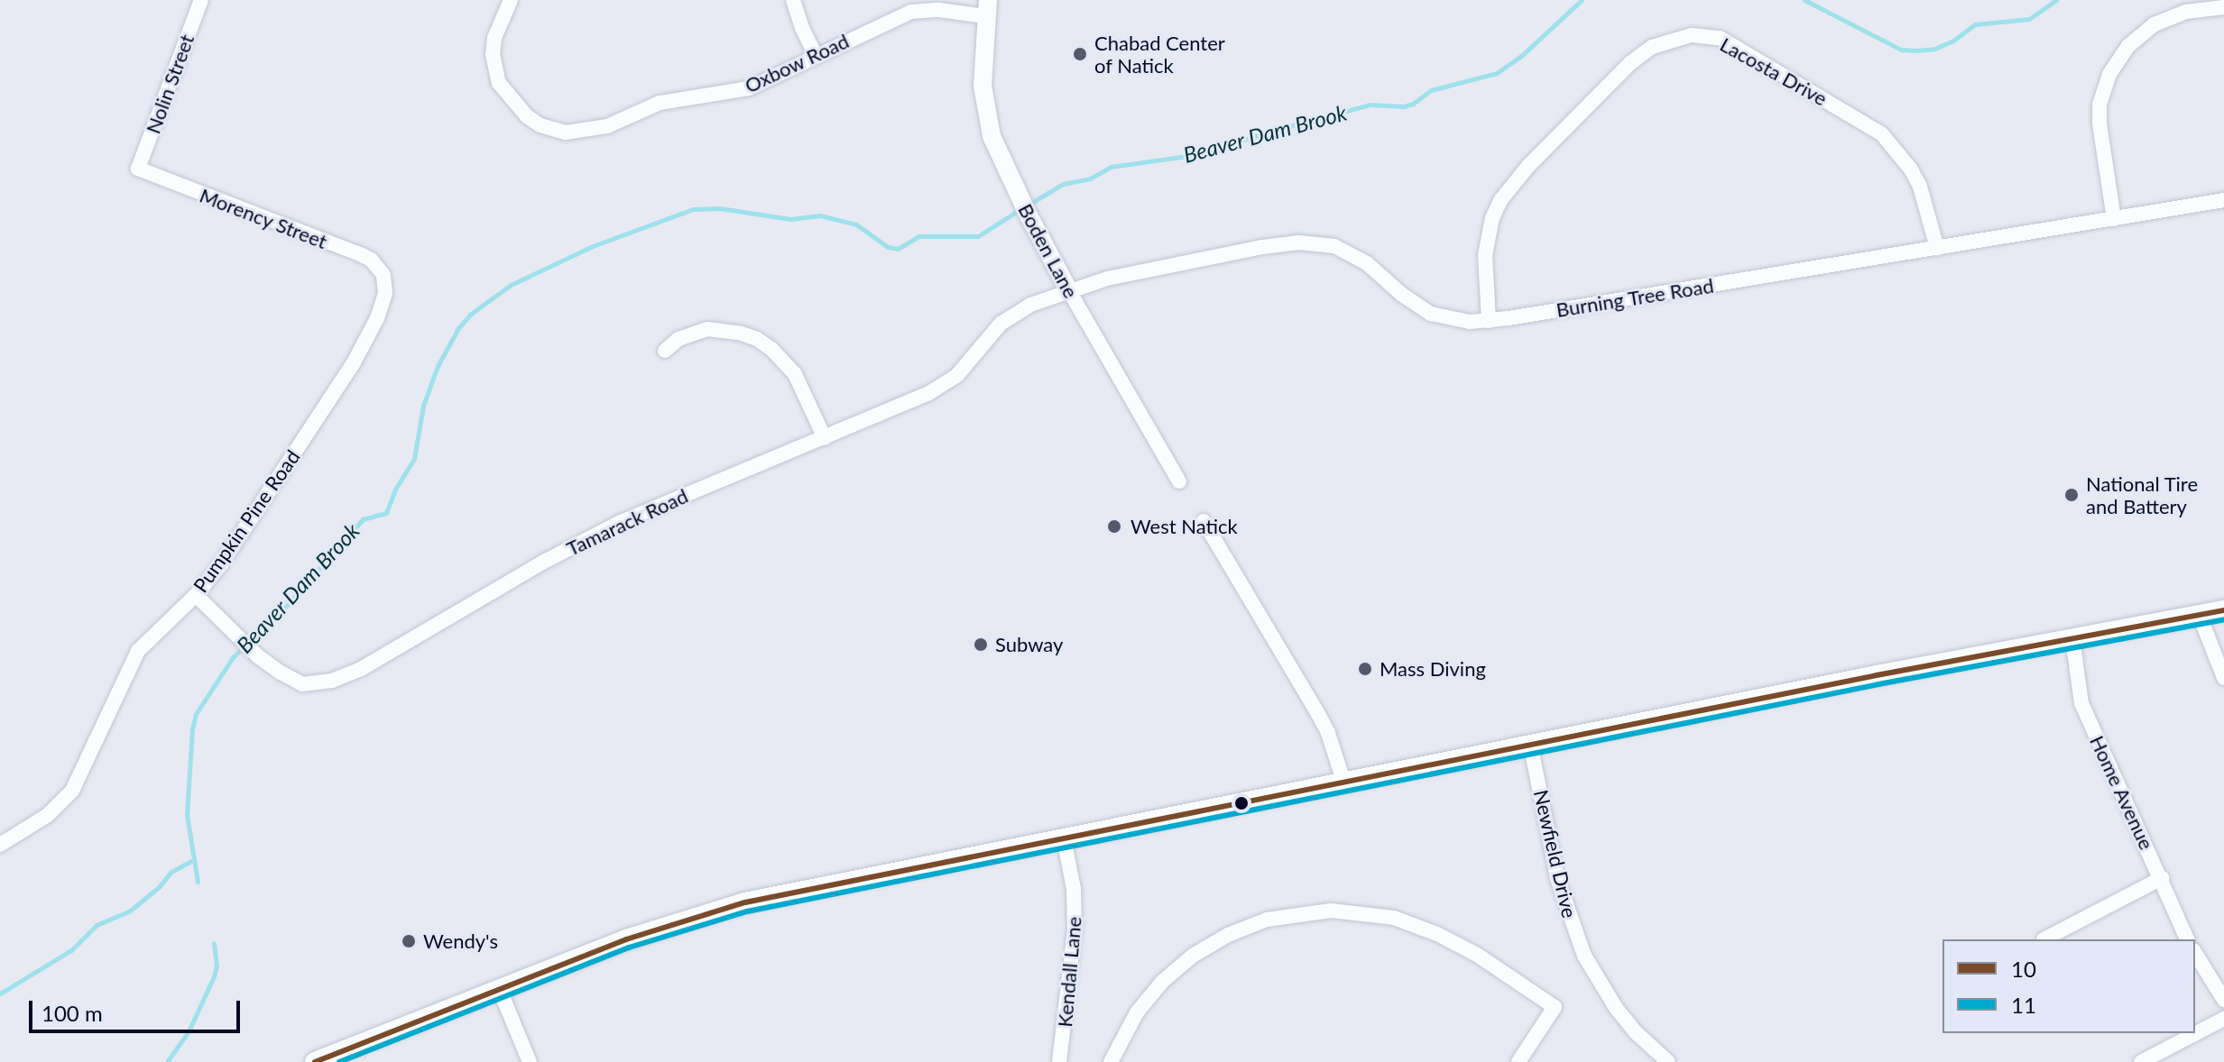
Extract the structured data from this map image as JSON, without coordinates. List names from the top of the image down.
{
  "streets": {
    "street": [
      "Oxbow Road",
      "Lacosta Drive",
      "Nolin Street",
      "Morency Street",
      "Boden Lane",
      "Burning Tree Road",
      "Pumpkin Pine Road",
      "Tamarack Road",
      "Home Avenue",
      "Newfield Drive",
      "Kendall Lane"
    ]
  },
  "crossings": [
    ["Oxbow Road", "Boden Lane"],
    ["Lacosta Drive", "Burning Tree Road"],
    ["Nolin Street", "Morency Street"],
    ["Morency Street", "Pumpkin Pine Road"],
    ["Boden Lane", "Burning Tree Road"],
    ["Boden Lane", "Tamarack Road"],
    ["Burning Tree Road", "Tamarack Road"],
    ["Pumpkin Pine Road", "Tamarack Road"]
  ],
  "water": ["Beaver Dam Brook"],
  "places": [
    "Chabad Center of Natick",
    "National Tire and Battery",
    "West Natick",
    "Subway",
    "Mass Diving",
    "Wendy's"
  ],
  "lines": ["transit line 10", "transit line 11"],
  "legend": ["10", "11"],
  "scale_bar": "100 m"
}
